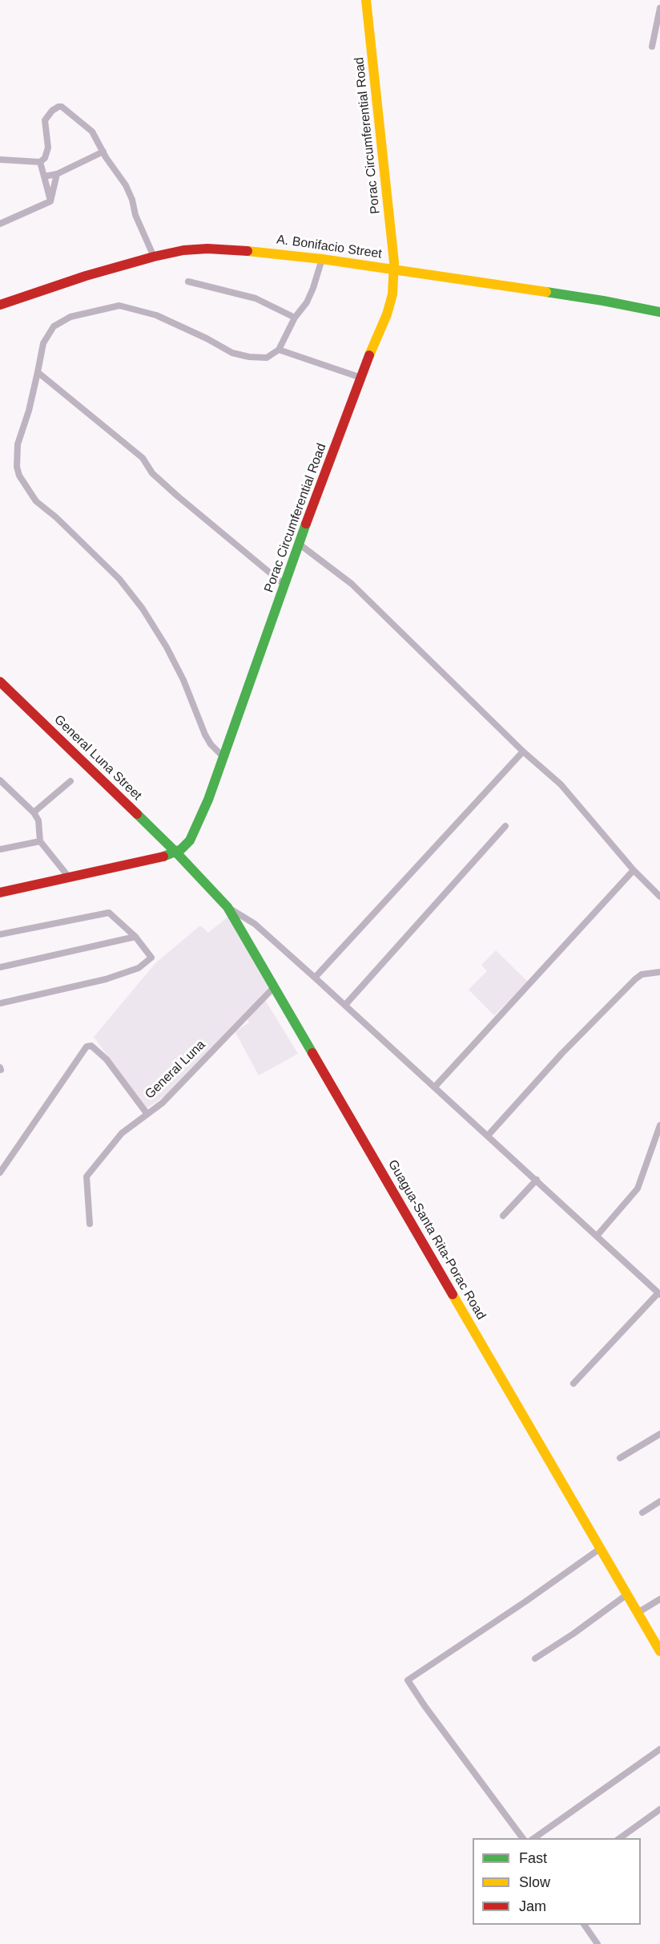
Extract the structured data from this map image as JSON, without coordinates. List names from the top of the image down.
{
  "streets": {
    "main road": [
      "Porac Circumferential Road",
      "A. Bonifacio Street",
      "General Luna Street",
      "Guagua-Santa Rita-Porac Road"
    ],
    "street": ["General Luna"]
  },
  "crossings": [
    ["Porac Circumferential Road", "A. Bonifacio Street"],
    ["Porac Circumferential Road", "General Luna Street"],
    ["Porac Circumferential Road", "Guagua-Santa Rita-Porac Road"],
    ["General Luna Street", "Guagua-Santa Rita-Porac Road"],
    ["General Luna", "Guagua-Santa Rita-Porac Road"]
  ],
  "legend": ["Fast", "Slow", "Jam"]
}
